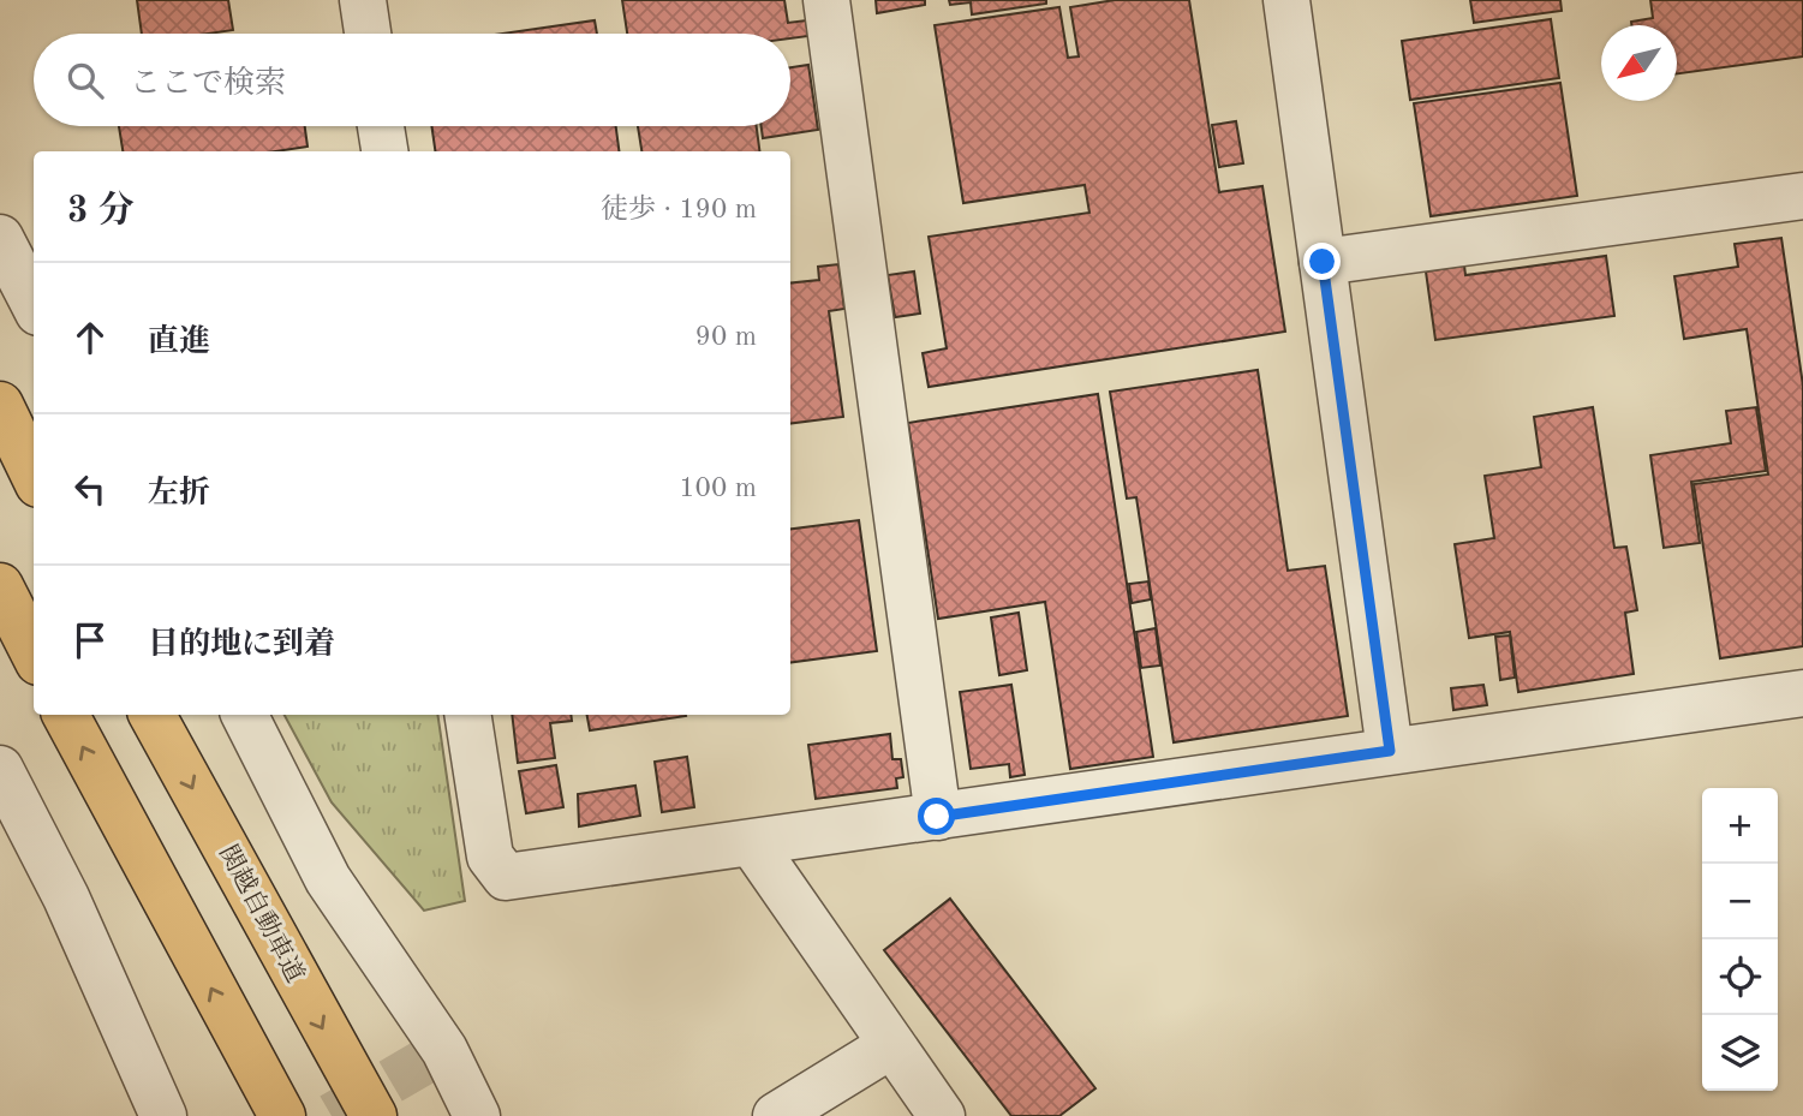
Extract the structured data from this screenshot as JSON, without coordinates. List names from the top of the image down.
{
  "streets": {
    "highway": ["関越自動車道"]
  },
  "north": "bottom left",
  "page": {
    "search": "ここで検索",
    "heading": ["3 分", "徒歩 · 190 m"],
    "list": [
      ["直進", "90 m"],
      ["左折", "100 m"],
      "目的地に到着"
    ],
    "map_buttons": ["+", "−"]
  }
}
